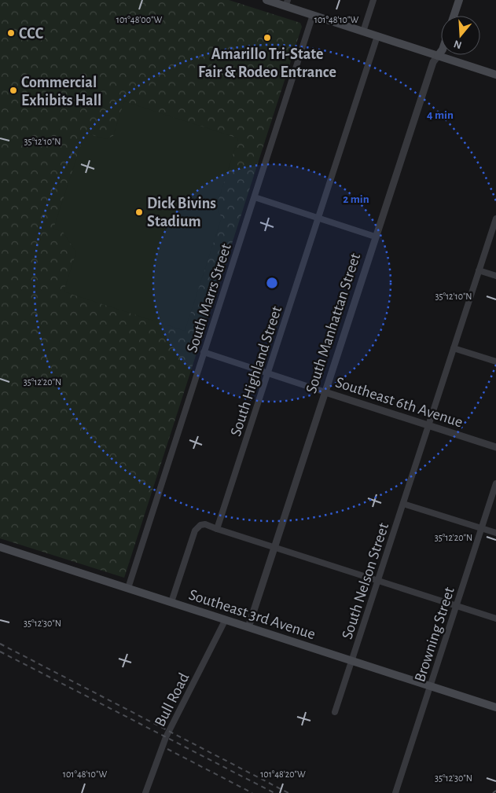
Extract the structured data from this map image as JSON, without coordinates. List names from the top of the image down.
{
  "streets": {
    "main road": ["South Manhattan Street", "Southeast 3rd Avenue"],
    "street": [
      "South Marrs Street",
      "South Highland Street",
      "Southeast 6th Avenue",
      "South Nelson Street",
      "Browning Street",
      "Bull Road"
    ]
  },
  "crossings": [
    ["South Marrs Street", "Southeast 6th Avenue"],
    ["South Marrs Street", "Southeast 3rd Avenue"],
    ["South Manhattan Street", "Southeast 6th Avenue"],
    ["South Manhattan Street", "Southeast 3rd Avenue"],
    ["South Highland Street", "Southeast 6th Avenue"],
    ["Southeast 6th Avenue", "South Nelson Street"],
    ["South Nelson Street", "Southeast 3rd Avenue"],
    ["Southeast 3rd Avenue", "Browning Street"],
    ["Southeast 3rd Avenue", "Bull Road"]
  ],
  "places": [
    "CCC",
    "Amarillo Tri-State Fair & Rodeo Entrance",
    "Commercial Exhibits Hall",
    "Dick Bivins Stadium"
  ],
  "north": "bottom",
  "coordinates": [
    "101°48'00\"W",
    "101°48'10\"W",
    "35°12'10\"N",
    "35°12'20\"N",
    "35°12'30\"N",
    "101°48'20\"W"
  ],
  "rings": ["4 min", "2 min"]
}
